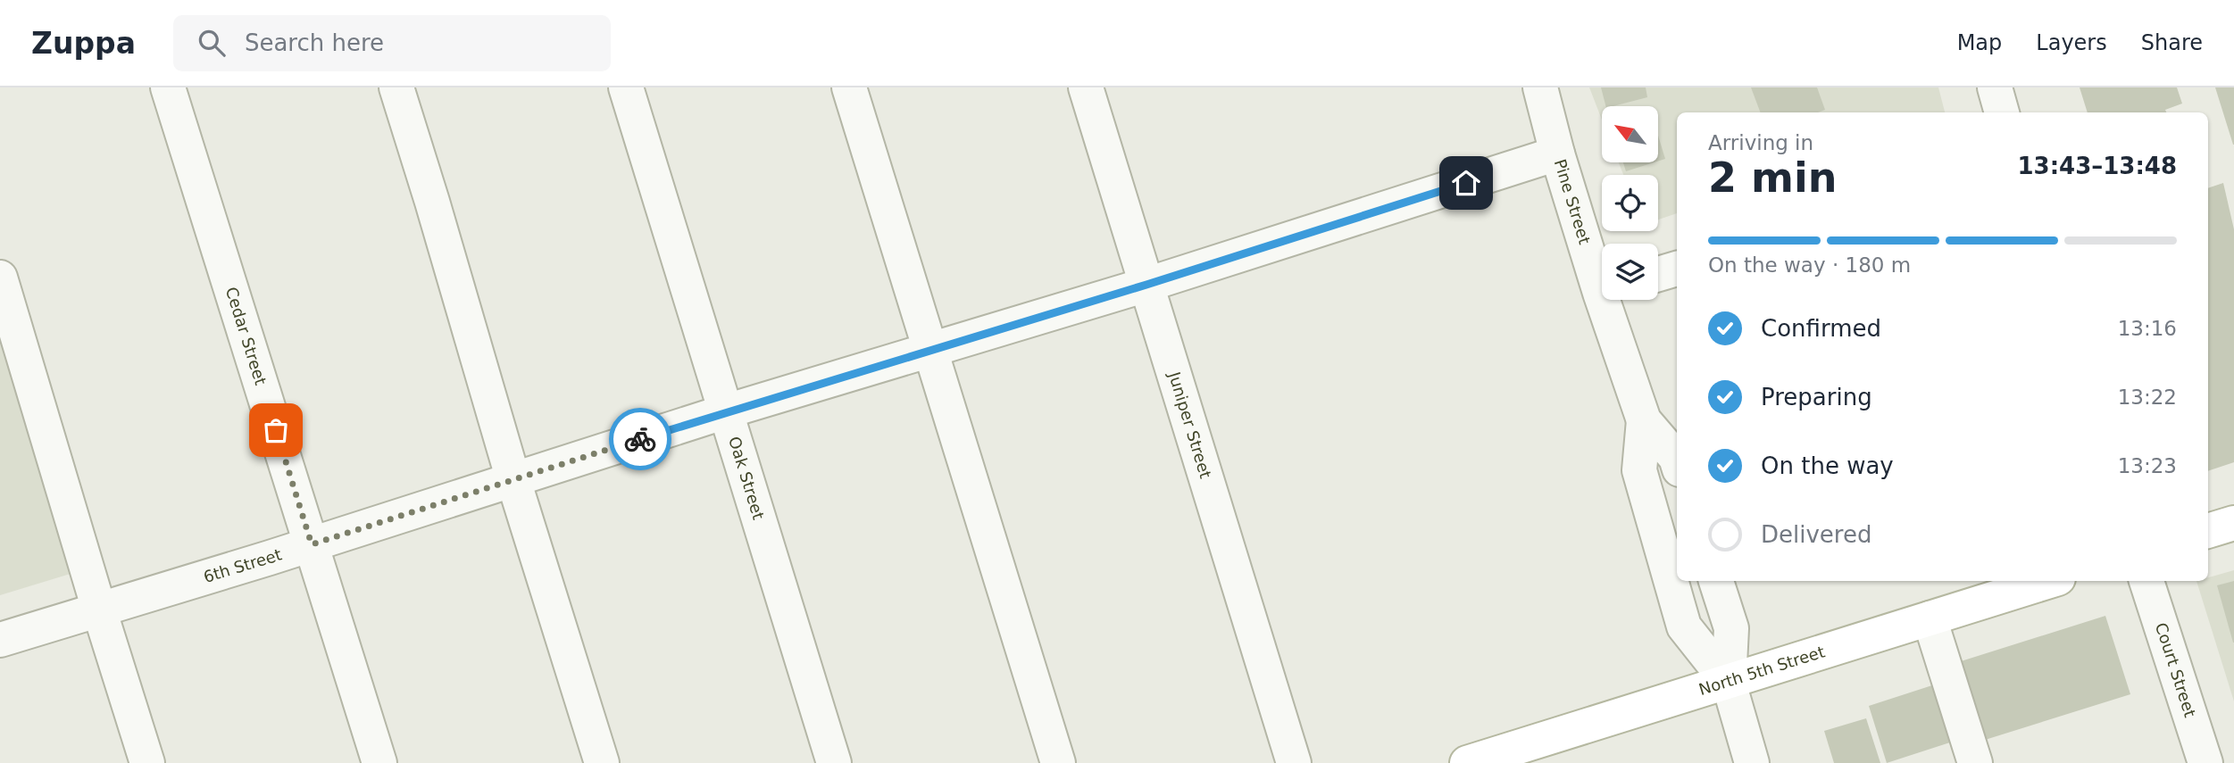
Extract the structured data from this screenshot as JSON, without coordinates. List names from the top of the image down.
{
  "streets": {
    "main road": ["North 5th Street"],
    "street": [
      "Pine Street",
      "Cedar Street",
      "Juniper Street",
      "Oak Street",
      "6th Street",
      "Court Street"
    ]
  },
  "crossings": [
    ["Pine Street", "6th Street"],
    ["Pine Street", "North 5th Street"],
    ["Cedar Street", "6th Street"],
    ["Juniper Street", "6th Street"],
    ["Oak Street", "6th Street"]
  ],
  "north": "top left",
  "page": {
    "header": "Zuppa",
    "search": "Search here",
    "nav": ["Map", "Layers", "Share"],
    "heading": ["2 min", "Arriving in", "13:43–13:48"],
    "bar": "On the way · 180 m",
    "list": [
      ["Confirmed", "13:16"],
      ["Preparing", "13:22"],
      ["On the way", "13:23"],
      "Delivered"
    ]
  }
}
